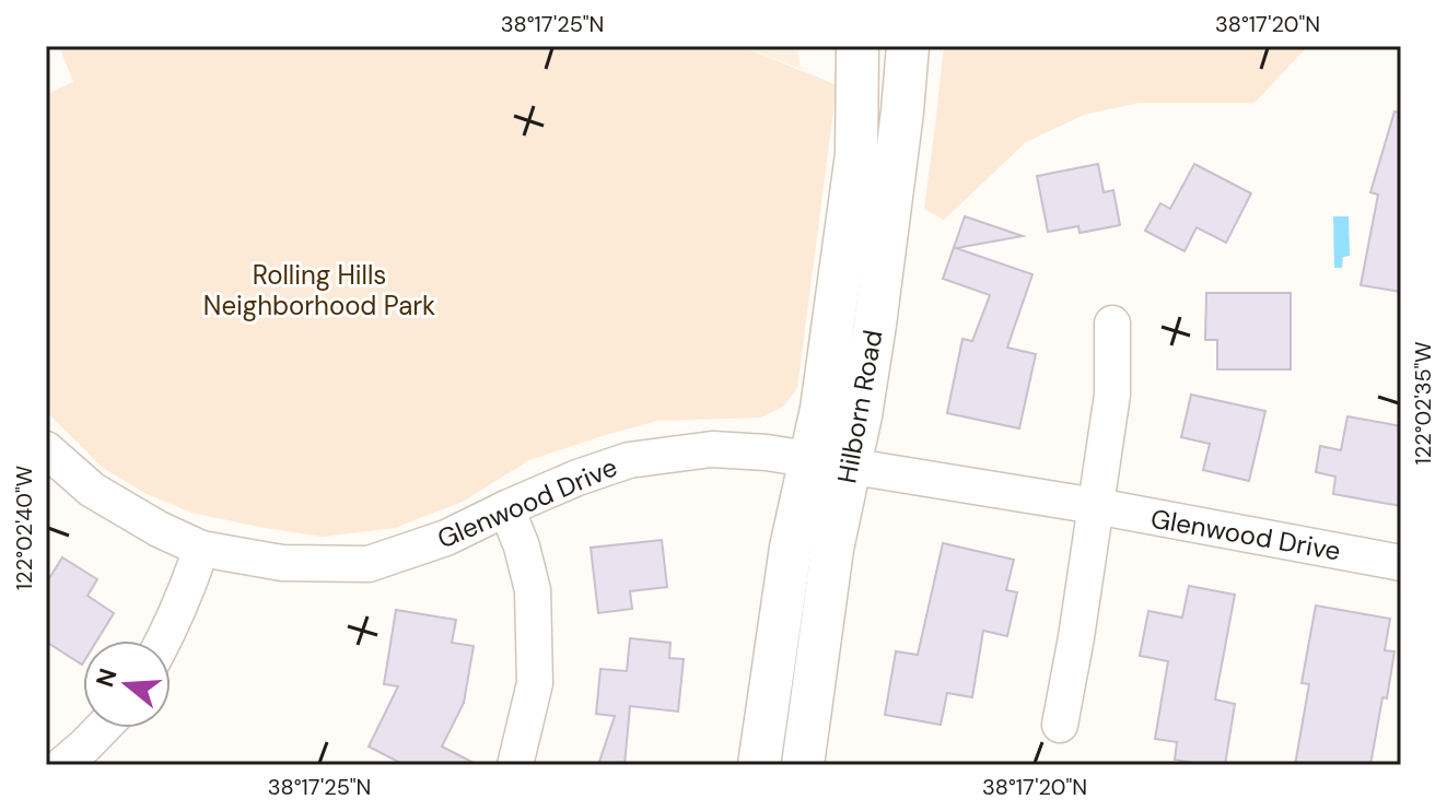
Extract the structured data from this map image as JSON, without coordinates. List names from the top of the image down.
{
  "streets": {
    "street": ["Hilborn Road", "Glenwood Drive"]
  },
  "crossings": [
    ["Hilborn Road", "Glenwood Drive"]
  ],
  "parks": ["Rolling Hills Neighborhood Park"],
  "north": "left",
  "coordinates": [
    "38°17'25\"N",
    "38°17'20\"N",
    "122°02'35\"W",
    "122°02'40\"W"
  ]
}
